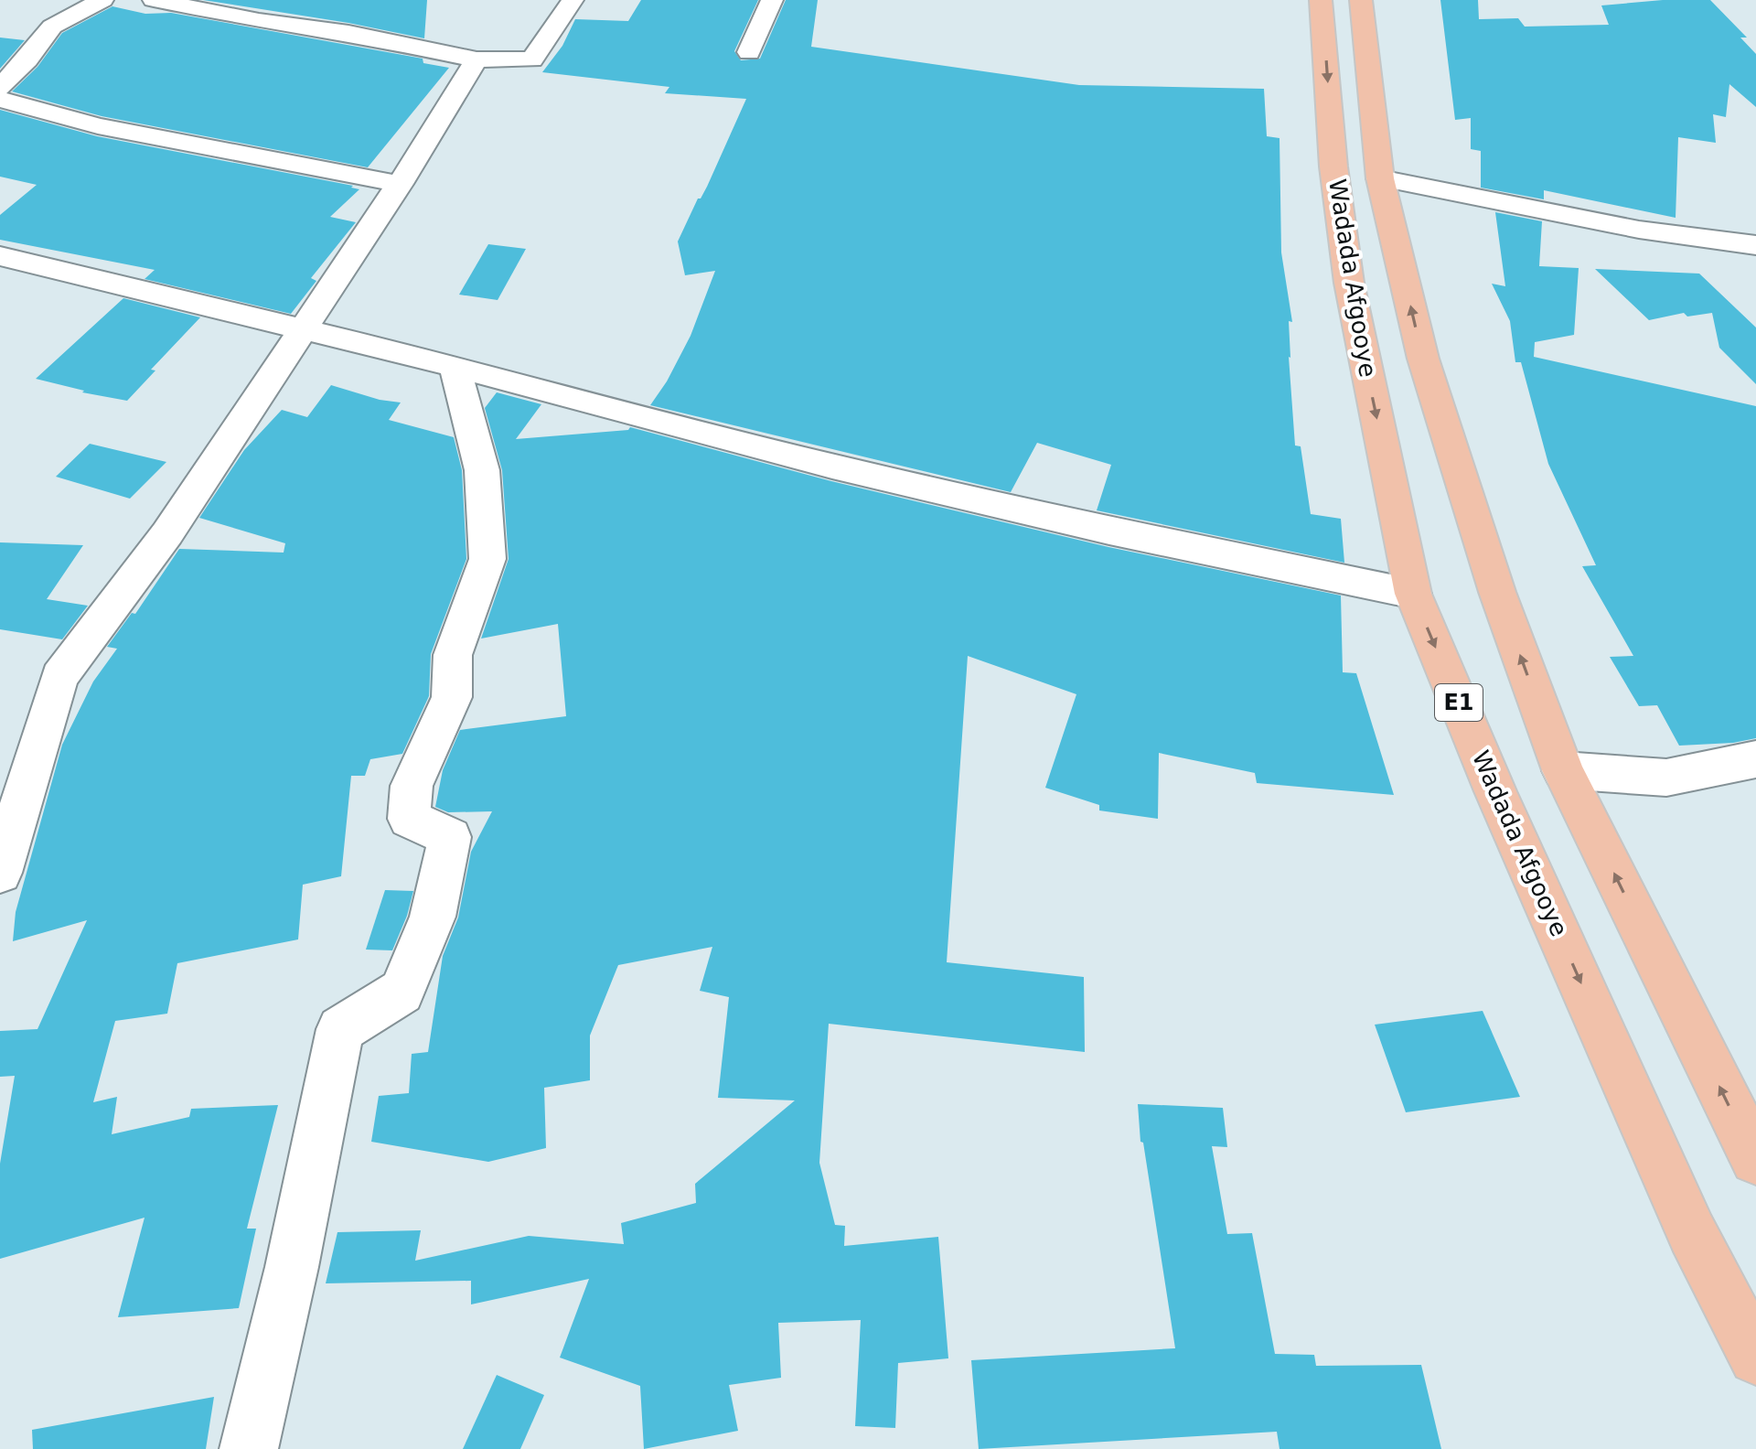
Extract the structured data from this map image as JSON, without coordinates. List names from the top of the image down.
{
  "streets": {
    "highway": ["Wadada Afgooye", "E1"]
  }
}
